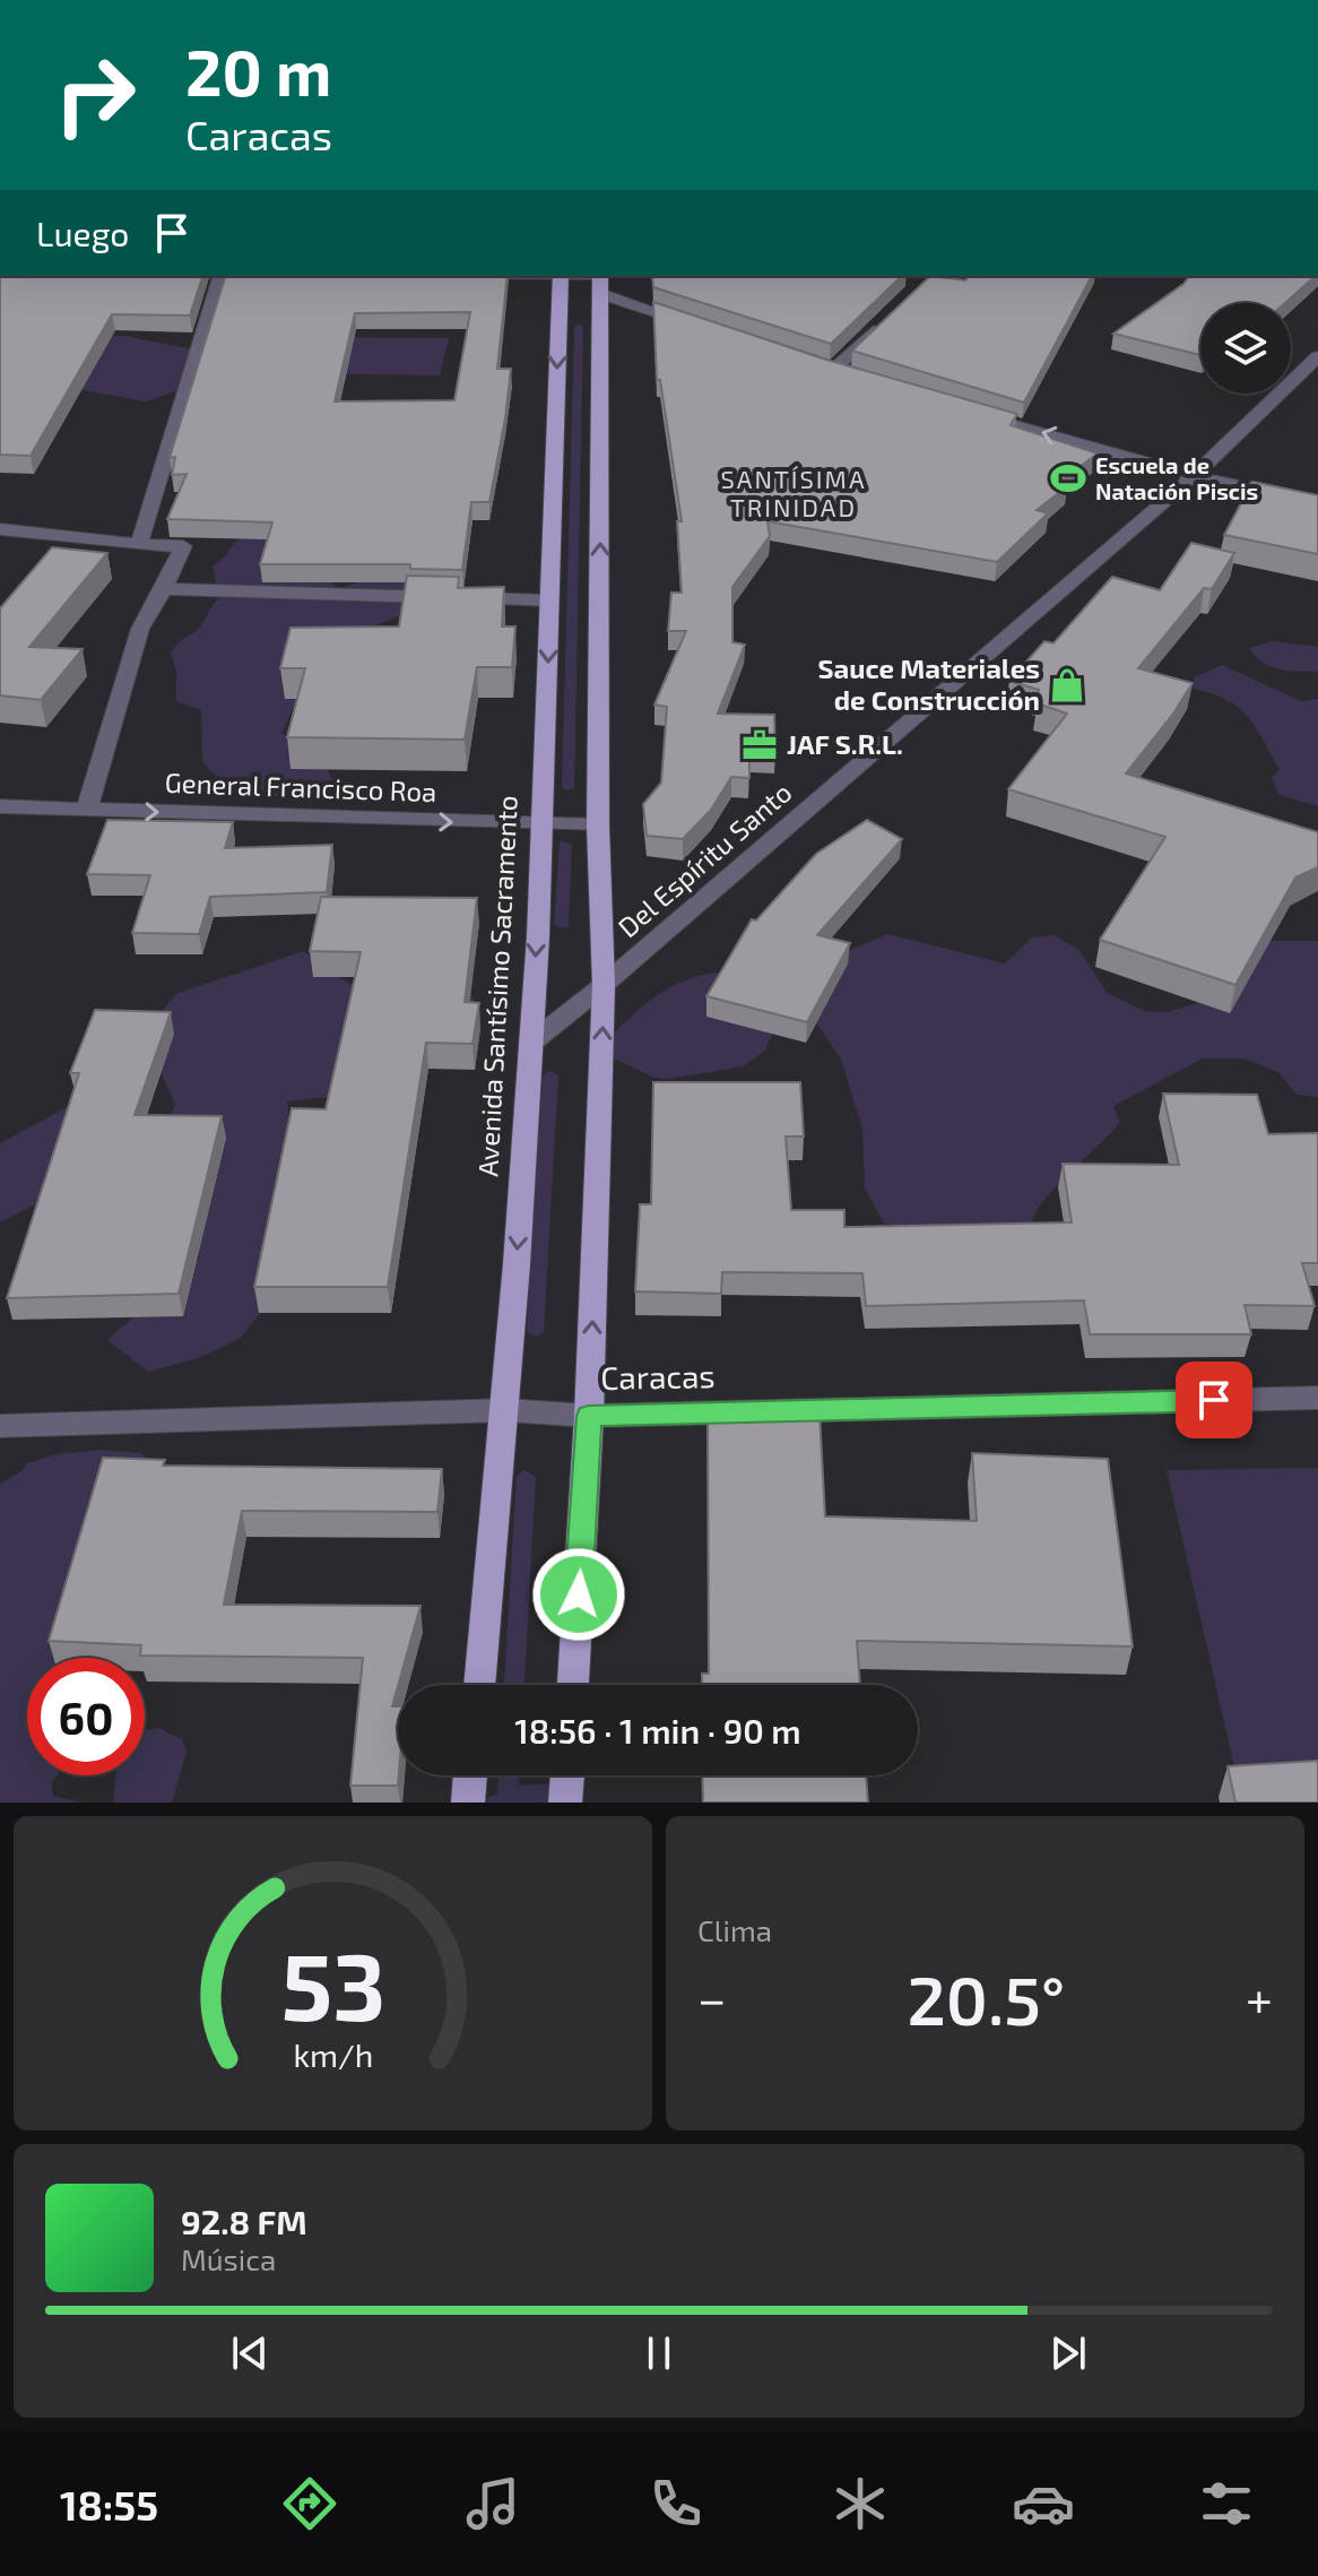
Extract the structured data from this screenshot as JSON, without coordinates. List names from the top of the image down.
{
  "streets": {
    "main road": ["Avenida Santísimo Sacramento"],
    "street": ["General Francisco Roa", "Del Espíritu Santo", "Caracas"]
  },
  "crossings": [
    ["General Francisco Roa", "Avenida Santísimo Sacramento"],
    ["Del Espíritu Santo", "Avenida Santísimo Sacramento"],
    ["Avenida Santísimo Sacramento", "Caracas"]
  ],
  "one_way": ["General Francisco Roa"],
  "districts": ["SANTÍSIMA TRINIDAD"],
  "places": {
    "sports": ["Escuela de Natación Piscis"],
    "shop": ["Sauce Materiales de Construcción"],
    "office": ["JAF S.R.L."]
  },
  "page": {
    "turn": ["20 m", "Caracas"],
    "then": "Luego",
    "limit": "60",
    "trip": "18:56 · 1 min · 90 m",
    "tile": "Clima",
    "heat": ["−", "20.5°", "+"],
    "song": ["92.8 FM", "Música"],
    "tabs": "18:55",
    "gauge": ["53", "km/h"]
  }
}
